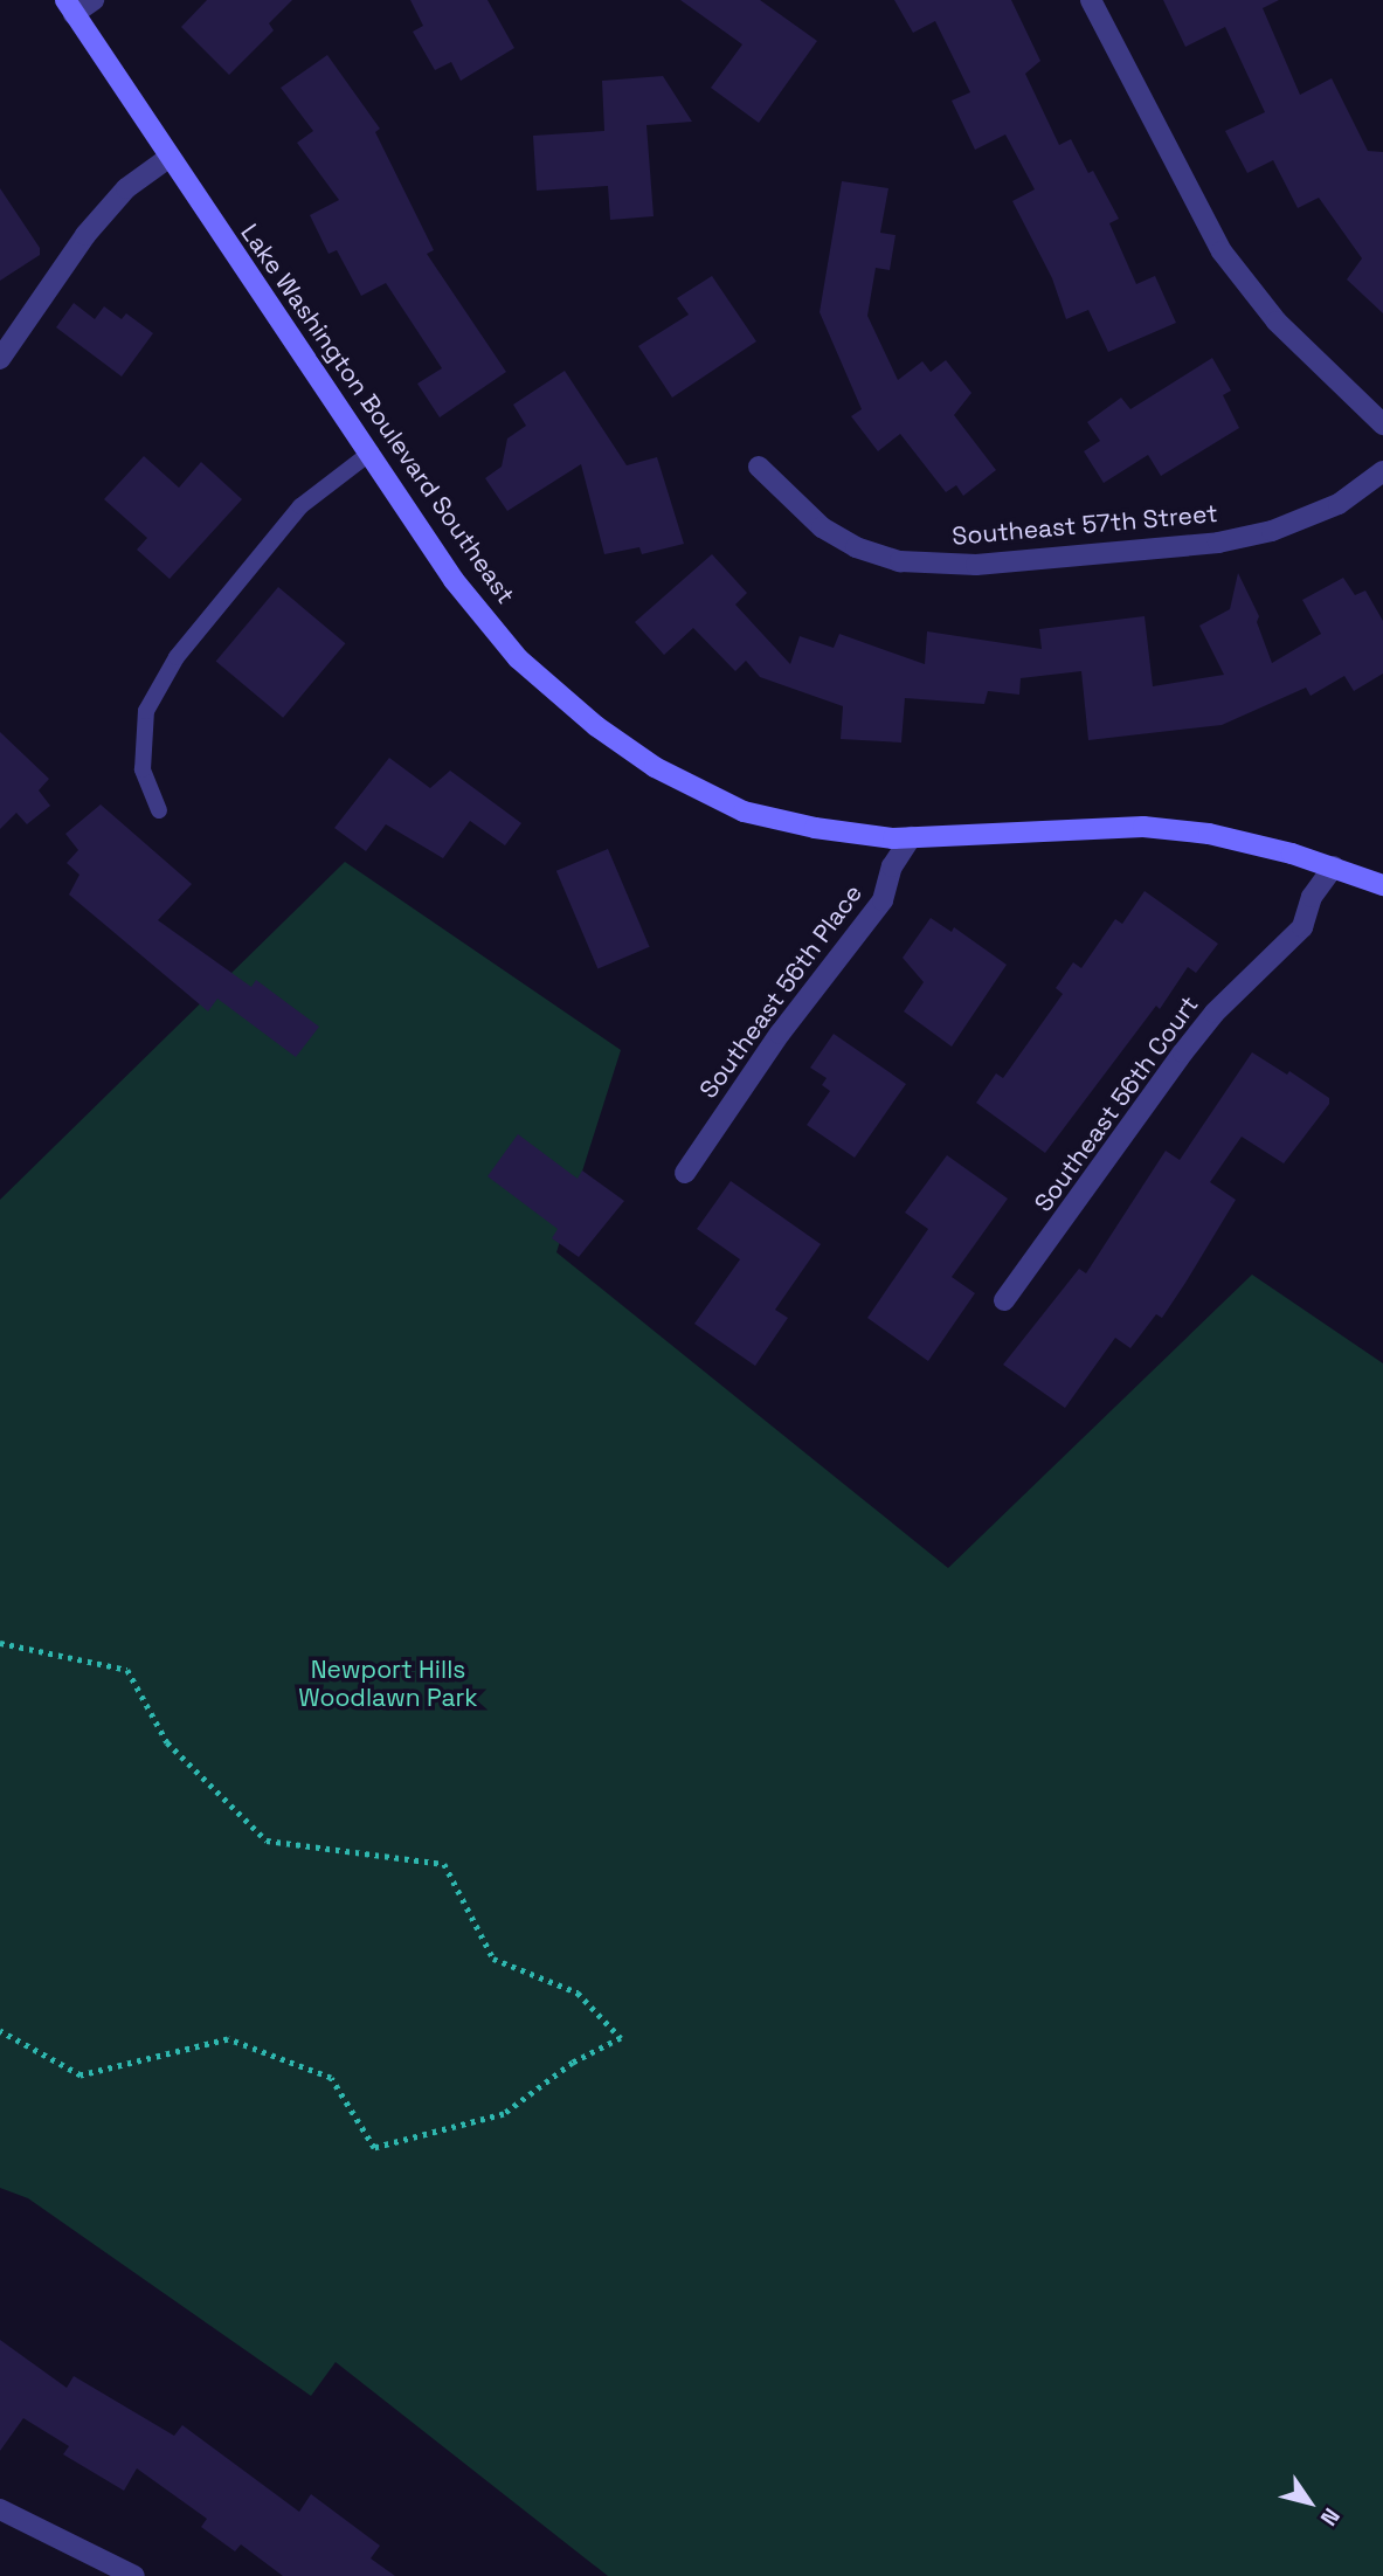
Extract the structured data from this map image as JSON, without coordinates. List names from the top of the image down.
{
  "streets": {
    "main road": ["Lake Washington Boulevard Southeast"],
    "street": ["Southeast 57th Street", "Southeast 56th Place", "Southeast 56th Court"]
  },
  "crossings": [
    ["Lake Washington Boulevard Southeast", "Southeast 56th Place"],
    ["Lake Washington Boulevard Southeast", "Southeast 56th Court"]
  ],
  "parks": ["Newport Hills Woodlawn Park"],
  "north": "bottom right"
}
